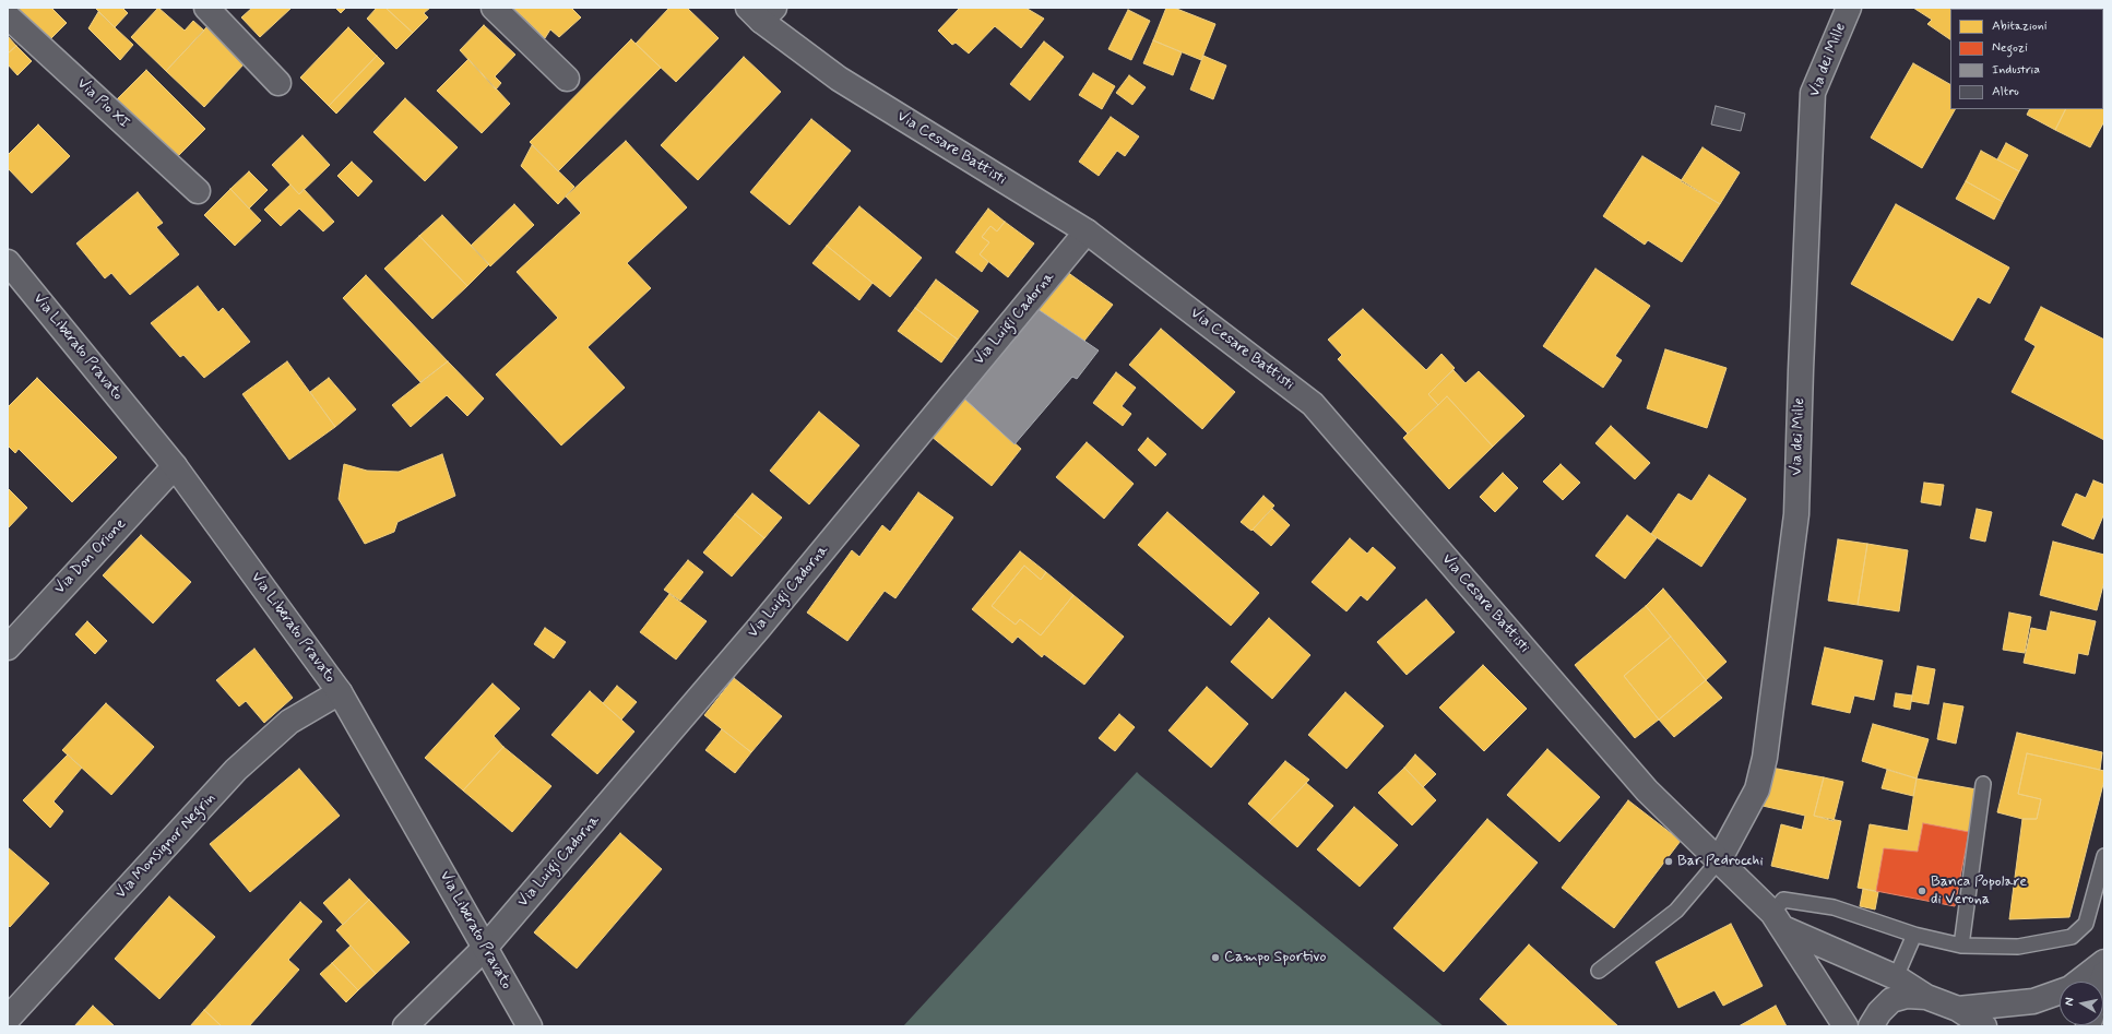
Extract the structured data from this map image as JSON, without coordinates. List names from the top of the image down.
{
  "streets": {
    "street": [
      "Via dei Mille",
      "Via Pio XI",
      "Via Cesare Battisti",
      "Via Luigi Cadorna",
      "Via Liberato Pravato",
      "Via Don Orione",
      "Via Monsignor Negrin"
    ]
  },
  "crossings": [
    ["Via dei Mille", "Via Cesare Battisti"],
    ["Via Cesare Battisti", "Via Luigi Cadorna"],
    ["Via Luigi Cadorna", "Via Liberato Pravato"],
    ["Via Liberato Pravato", "Via Don Orione"],
    ["Via Liberato Pravato", "Via Monsignor Negrin"]
  ],
  "places": ["Bar Pedrocchi", "Banca Popolare di Verona", "Campo Sportivo"],
  "legend": [
    "Abitazioni",
    "Negozi",
    "Industria",
    "Altro"
  ],
  "north": "left"
}
